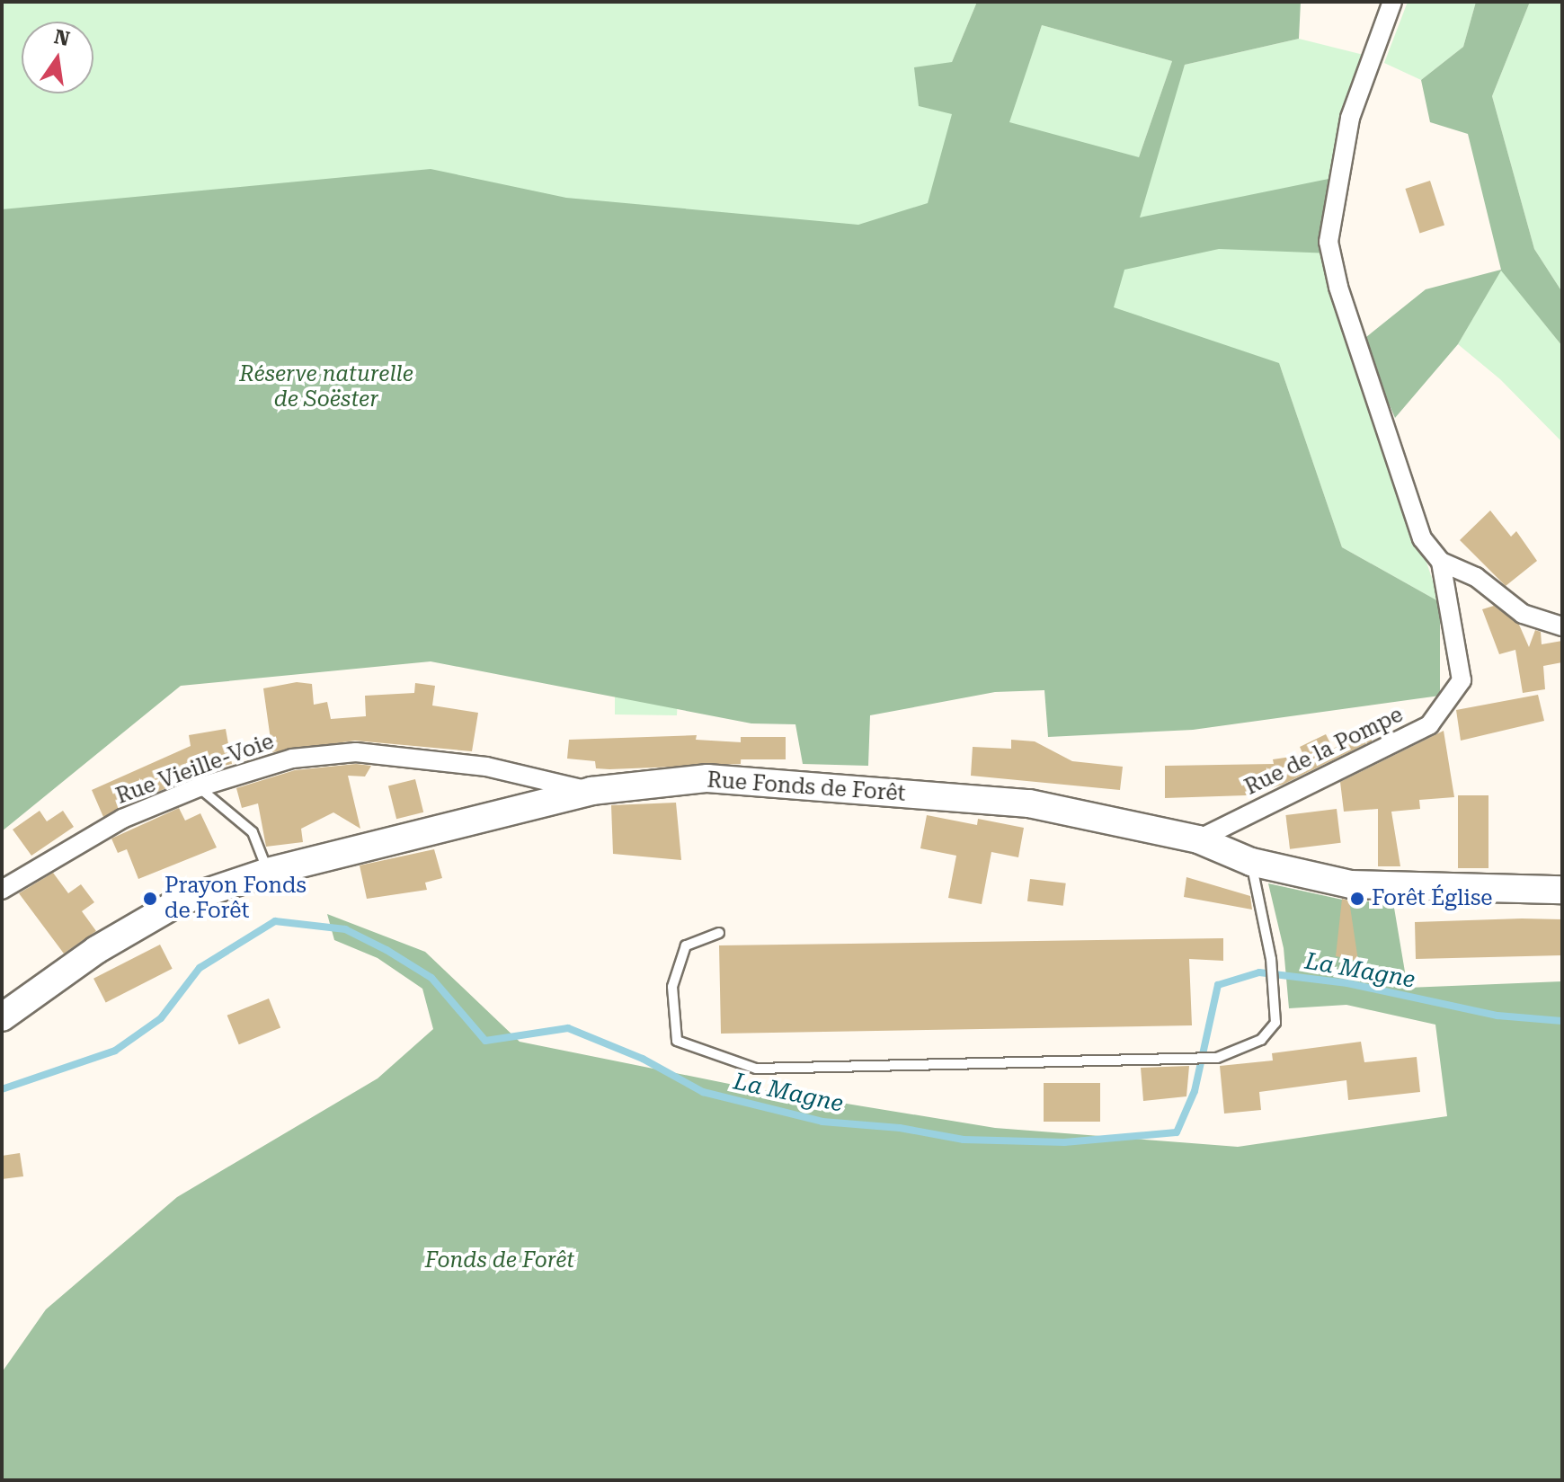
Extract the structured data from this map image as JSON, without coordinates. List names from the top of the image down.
{
  "streets": {
    "main road": ["Rue Fonds de Forêt"],
    "street": ["Rue de la Pompe", "Rue Vieille-Voie"]
  },
  "crossings": [
    ["Rue de la Pompe", "Rue Fonds de Forêt"],
    ["Rue Vieille-Voie", "Rue Fonds de Forêt"]
  ],
  "water": ["La Magne"],
  "parks": ["Réserve naturelle de Soëster", "Fonds de Forêt"],
  "places": ["Prayon Fonds de Forêt", "Forêt Église"],
  "north": "top"
}
